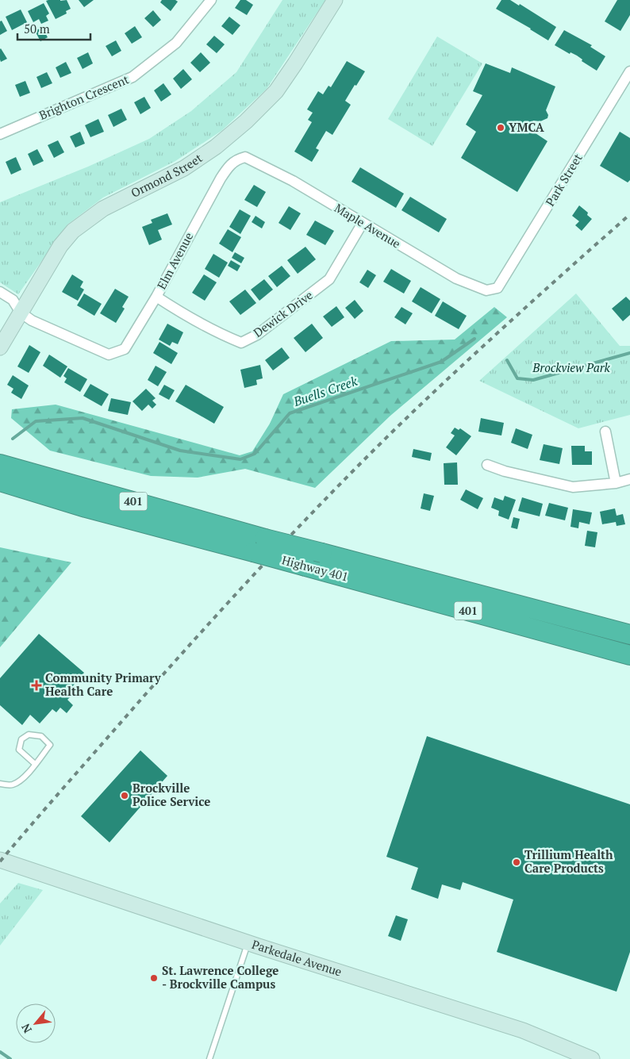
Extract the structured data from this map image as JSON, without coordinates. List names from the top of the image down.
{
  "streets": {
    "highway": ["401", "Highway 401"],
    "main road": ["Ormond Street", "Parkedale Avenue"],
    "street": [
      "Brighton Crescent",
      "Park Street",
      "Maple Avenue",
      "Elm Avenue",
      "Dewick Drive"
    ]
  },
  "crossings": [
    ["Ormond Street", "Elm Avenue"],
    ["Park Street", "Maple Avenue"],
    ["Maple Avenue", "Elm Avenue"],
    ["Maple Avenue", "Dewick Drive"],
    ["Elm Avenue", "Dewick Drive"]
  ],
  "water": ["Buells Creek"],
  "parks": ["Brockview Park"],
  "places": {
    "other": [
      "YMCA",
      "Brockville Police Service",
      "Trillium Health Care Products",
      "St. Lawrence College - Brockville Campus"
    ],
    "health": ["Community Primary Health Care"]
  },
  "scale_bar": "50 m",
  "north": "bottom left"
}
